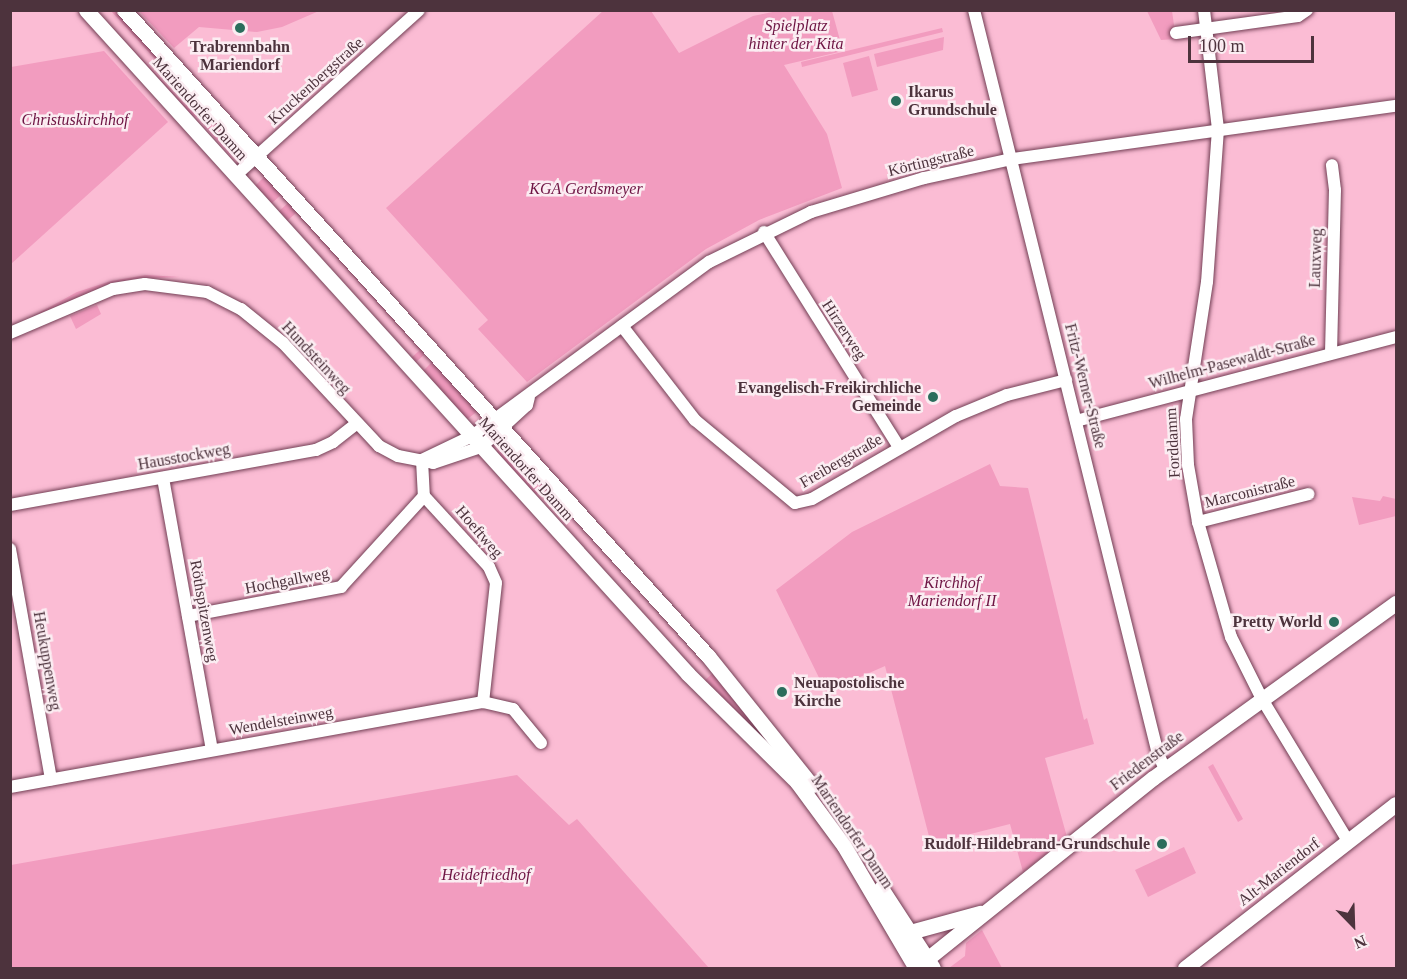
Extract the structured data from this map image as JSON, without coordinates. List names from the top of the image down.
{
  "streets": {
    "main road": ["Mariendorfer Damm", "Friedenstraße", "Alt-Mariendorf"],
    "street": [
      "Kruckenbergstraße",
      "Körtingstraße",
      "Lauxweg",
      "Hirzerweg",
      "Hundsteinweg",
      "Wilhelm-Pasewaldt-Straße",
      "Fritz-Werner-Straße",
      "Forddamm",
      "Hausstockweg",
      "Freibergstraße",
      "Marconistraße",
      "Hoeftweg",
      "Hochgallweg",
      "Röthspitzenweg",
      "Heukuppenweg",
      "Wendelsteinweg"
    ]
  },
  "crossings": [
    ["Kruckenbergstraße", "Mariendorfer Damm"],
    ["Mariendorfer Damm", "Körtingstraße"],
    ["Mariendorfer Damm", "Friedenstraße"],
    ["Körtingstraße", "Hirzerweg"],
    ["Körtingstraße", "Fritz-Werner-Straße"],
    ["Körtingstraße", "Forddamm"],
    ["Körtingstraße", "Freibergstraße"],
    ["Lauxweg", "Wilhelm-Pasewaldt-Straße"],
    ["Hirzerweg", "Freibergstraße"],
    ["Hundsteinweg", "Hausstockweg"],
    ["Wilhelm-Pasewaldt-Straße", "Fritz-Werner-Straße"],
    ["Wilhelm-Pasewaldt-Straße", "Forddamm"],
    ["Fritz-Werner-Straße", "Freibergstraße"],
    ["Fritz-Werner-Straße", "Friedenstraße"],
    ["Forddamm", "Marconistraße"],
    ["Forddamm", "Friedenstraße"],
    ["Forddamm", "Alt-Mariendorf"],
    ["Hausstockweg", "Röthspitzenweg"],
    ["Hoeftweg", "Hochgallweg"],
    ["Hoeftweg", "Wendelsteinweg"],
    ["Hochgallweg", "Röthspitzenweg"],
    ["Röthspitzenweg", "Wendelsteinweg"],
    ["Heukuppenweg", "Wendelsteinweg"]
  ],
  "parks": [
    "Spielplatz hinter der Kita",
    "Christuskirchhof",
    "KGA Gerdsmeyer",
    "Kirchhof Mariendorf II",
    "Heidefriedhof"
  ],
  "places": [
    "Trabrennbahn Mariendorf",
    "Ikarus Grundschule",
    "Evangelisch-Freikirchliche Gemeinde",
    "Pretty World",
    "Neuapostolische Kirche",
    "Rudolf-Hildebrand-Grundschule"
  ],
  "scale_bar": "100 m",
  "north": "bottom right"
}
